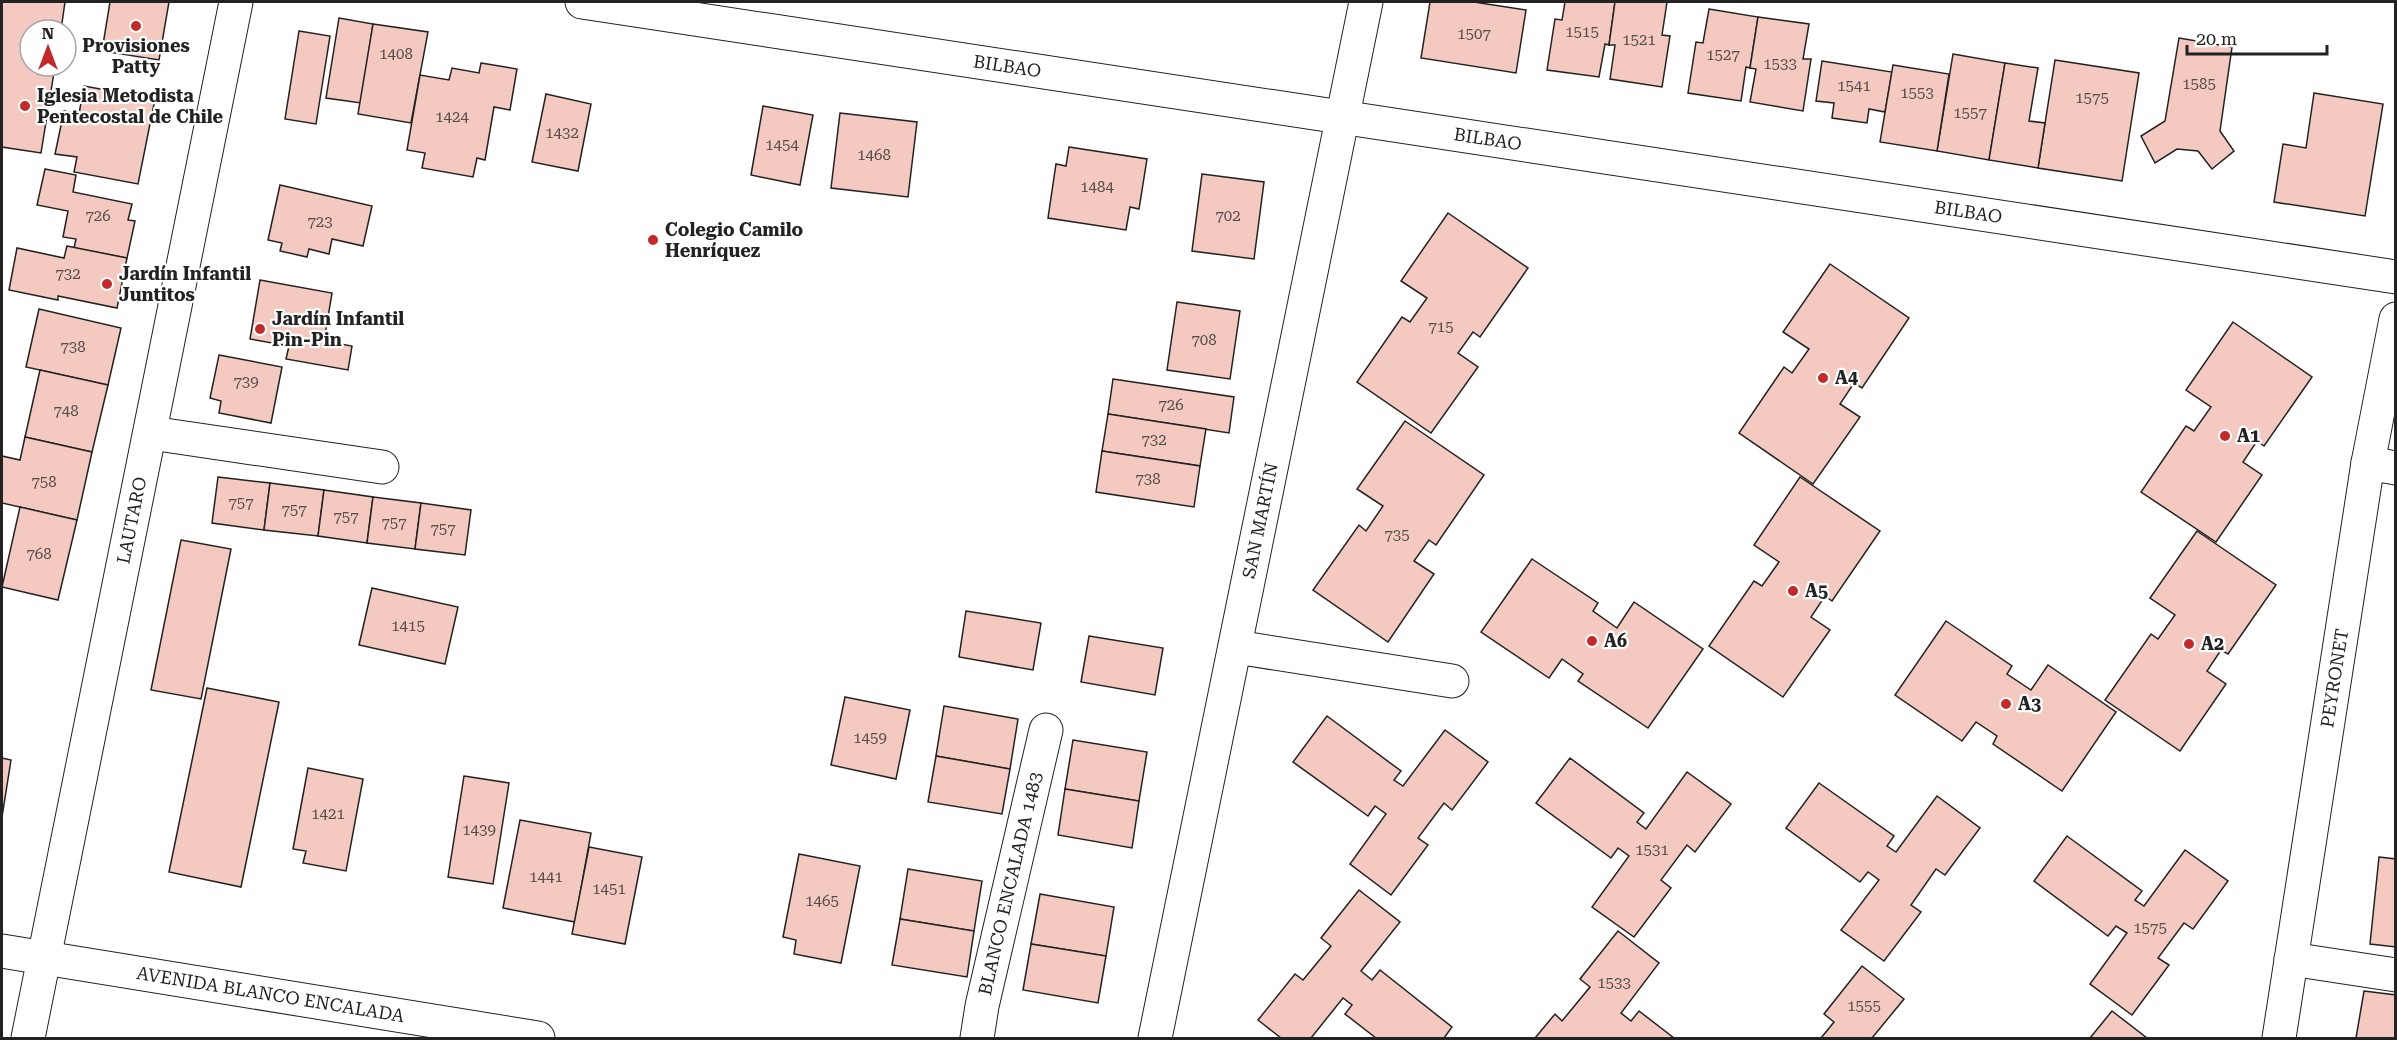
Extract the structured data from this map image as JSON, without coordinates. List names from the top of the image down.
{
  "streets": {
    "street": [
      "BILBAO",
      "LAUTARO",
      "SAN MARTÍN",
      "PEYRONET",
      "BLANCO ENCALADA 1483",
      "AVENIDA BLANCO ENCALADA"
    ]
  },
  "crossings": [
    ["BILBAO", "SAN MARTÍN"],
    ["LAUTARO", "AVENIDA BLANCO ENCALADA"]
  ],
  "places": [
    "Provisiones Patty",
    "Iglesia Metodista Pentecostal de Chile",
    "Colegio Camilo Henríquez",
    "Jardín Infantil Juntitos",
    "Jardín Infantil Pin-Pin",
    "A4",
    "A1",
    "A5",
    "A6",
    "A2",
    "A3"
  ],
  "house_numbers": [
    "1515",
    "1507",
    "1521",
    "1408",
    "1527",
    "1533",
    "1585",
    "1541",
    "1553",
    "1575",
    "1557",
    "1424",
    "1432",
    "1454",
    "1468",
    "1484",
    "726",
    "702",
    "723",
    "732",
    "715",
    "708",
    "738",
    "739",
    "726",
    "748",
    "732",
    "738",
    "758",
    "757",
    "757",
    "757",
    "757",
    "757",
    "735",
    "768",
    "1415",
    "1459",
    "1421",
    "1439",
    "1531",
    "1441",
    "1451",
    "1465",
    "1575",
    "1533",
    "1555"
  ],
  "scale_bar": "20 m",
  "north": "top"
}
